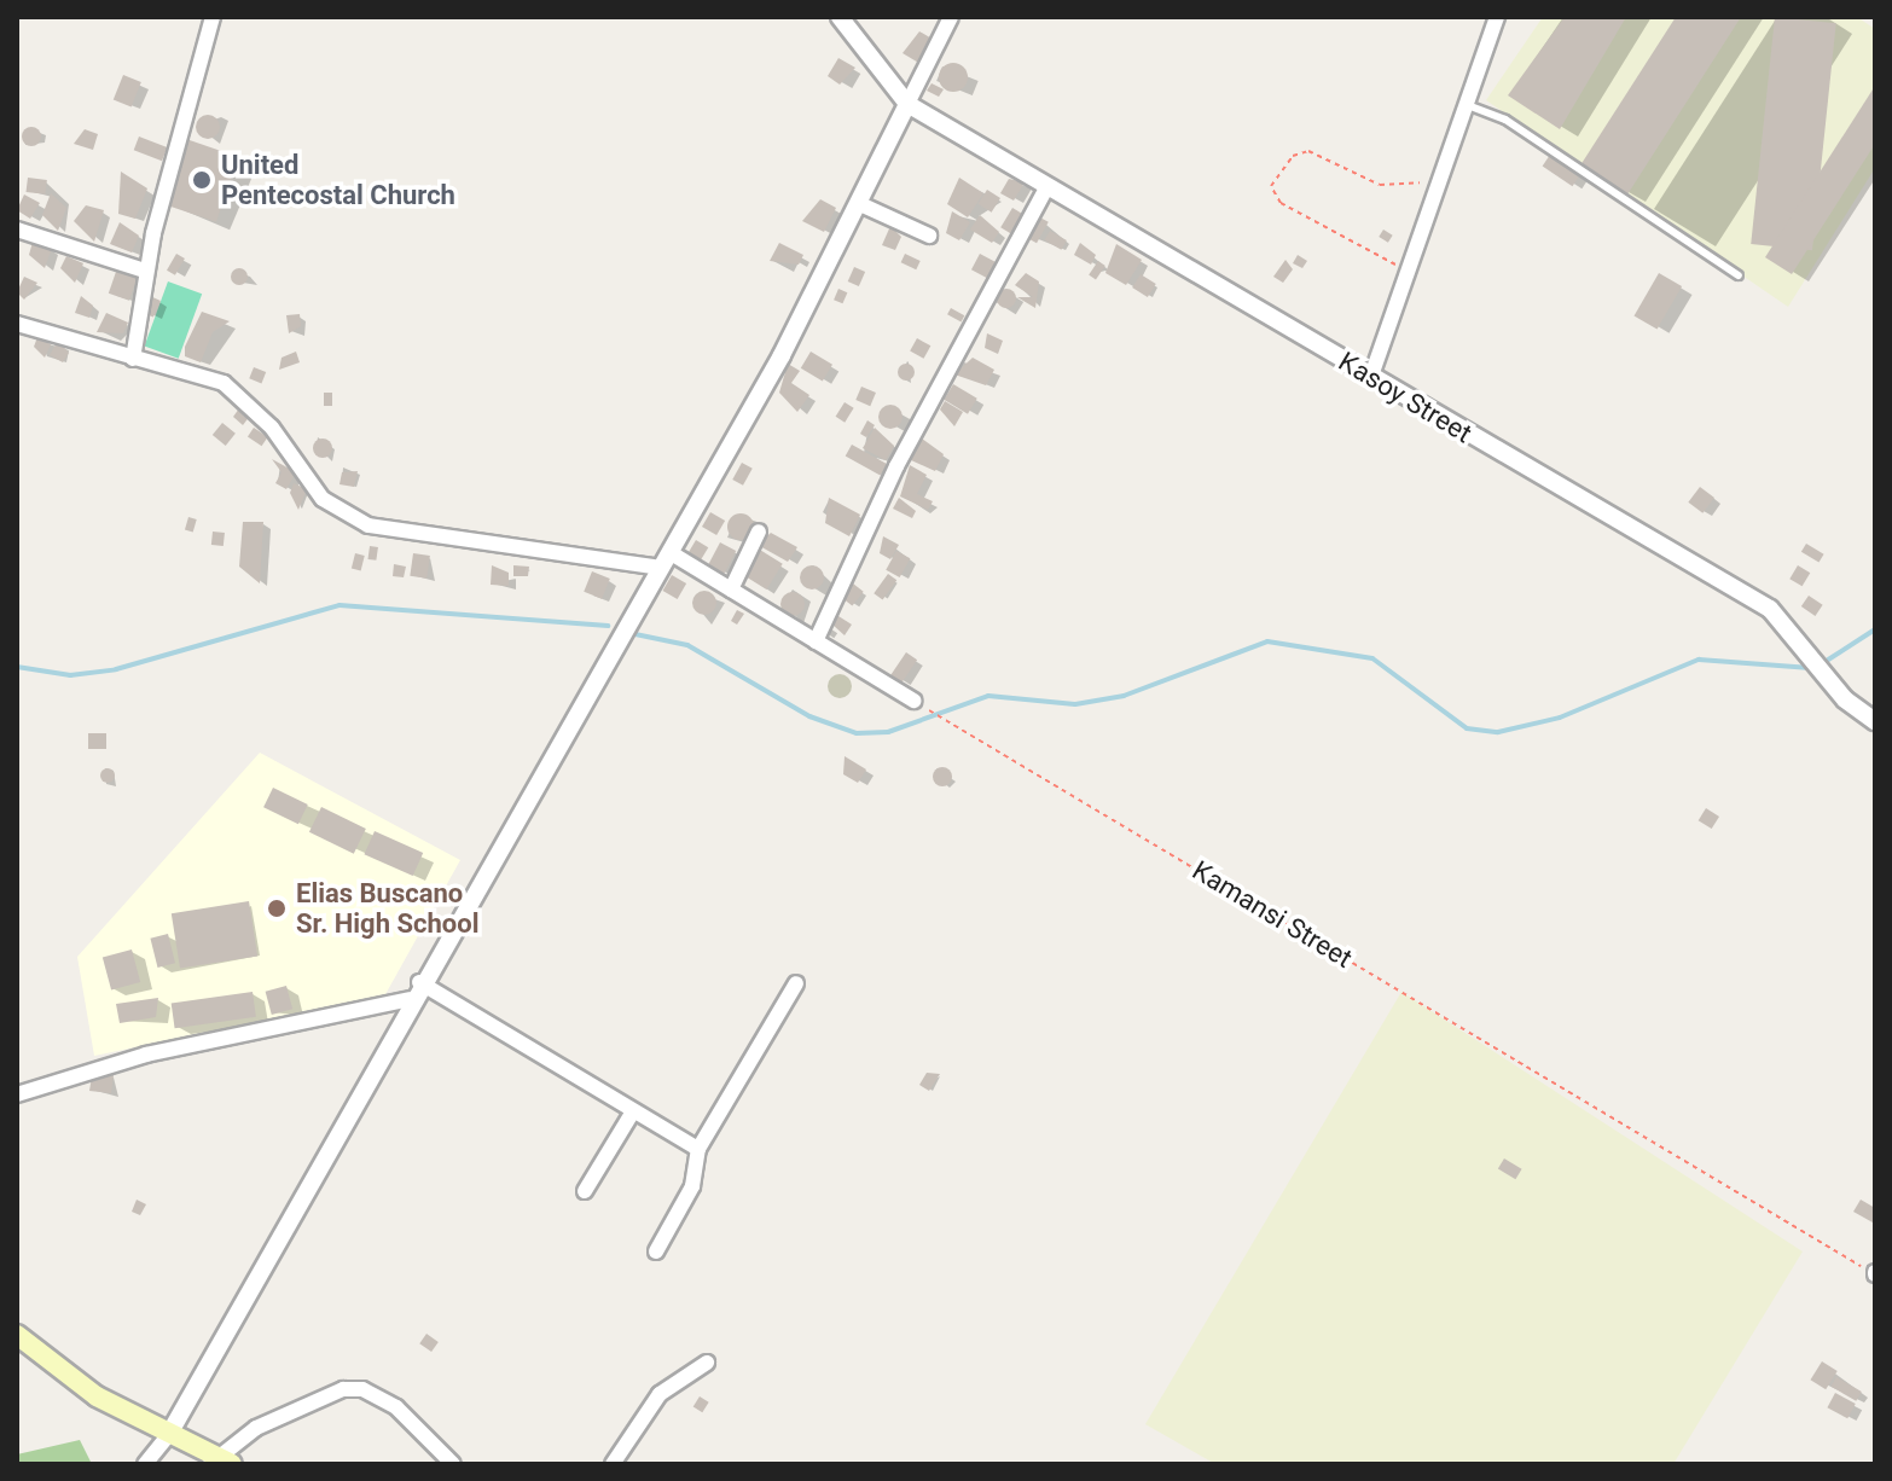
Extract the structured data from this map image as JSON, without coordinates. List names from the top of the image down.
{
  "streets": {
    "street": ["Kasoy Street"],
    "path": ["Kamansi Street"]
  },
  "places": ["United Pentecostal Church", "Elias Buscano Sr. High School"]
}
